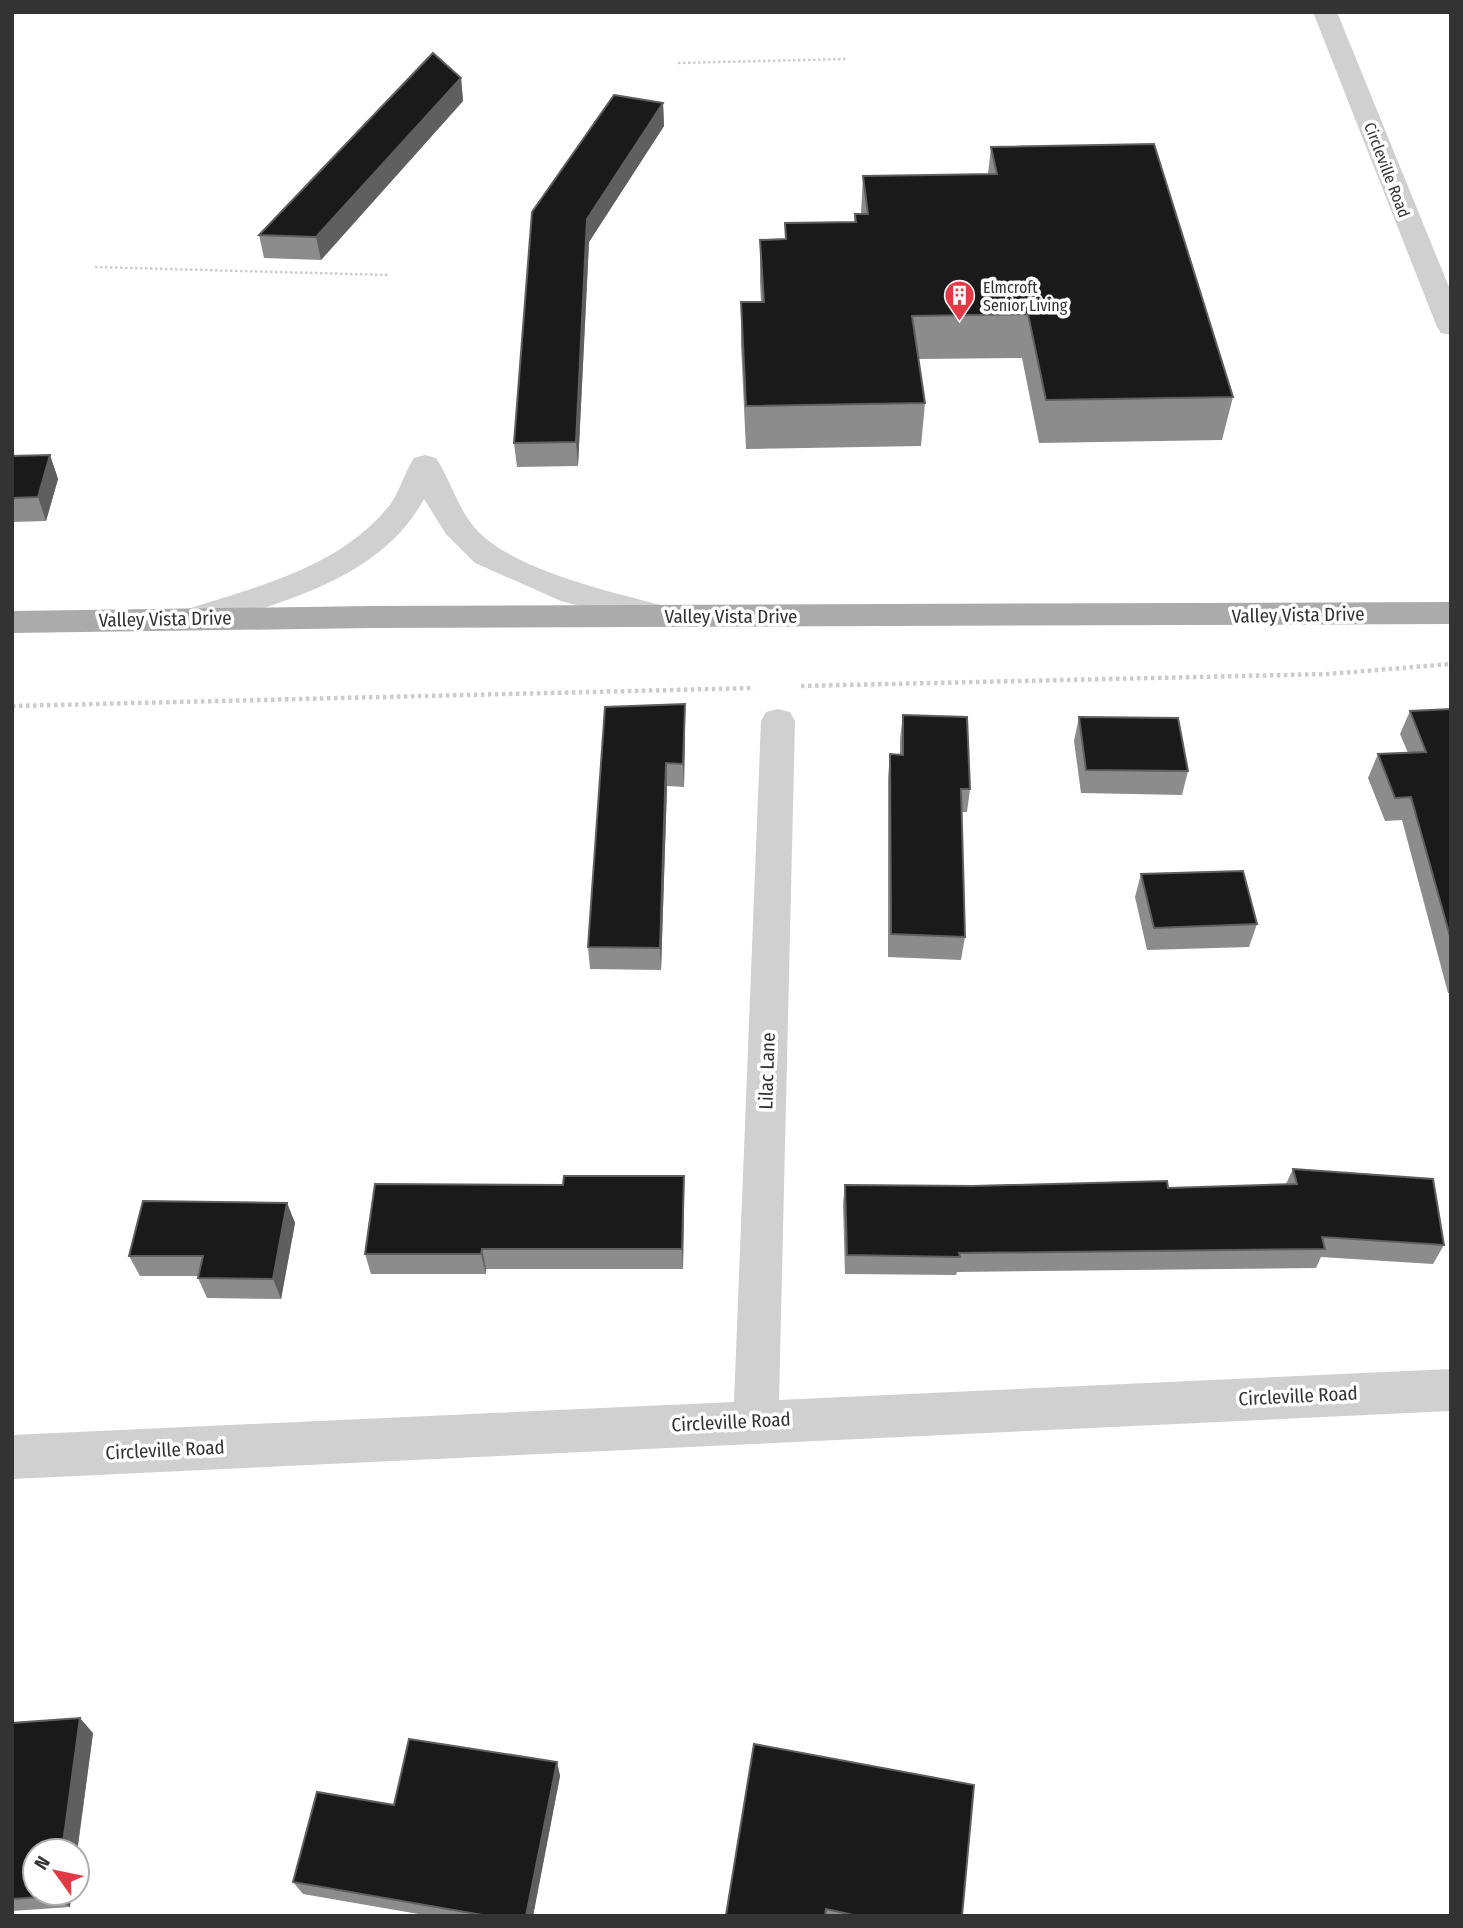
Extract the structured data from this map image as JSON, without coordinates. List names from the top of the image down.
{
  "streets": {
    "main road": ["Valley Vista Drive"],
    "street": ["Circleville Road", "Lilac Lane"]
  },
  "crossings": [
    ["Circleville Road", "Lilac Lane"]
  ],
  "places": {
    "building": ["Elmcroft Senior Living"]
  },
  "north": "top left"
}
